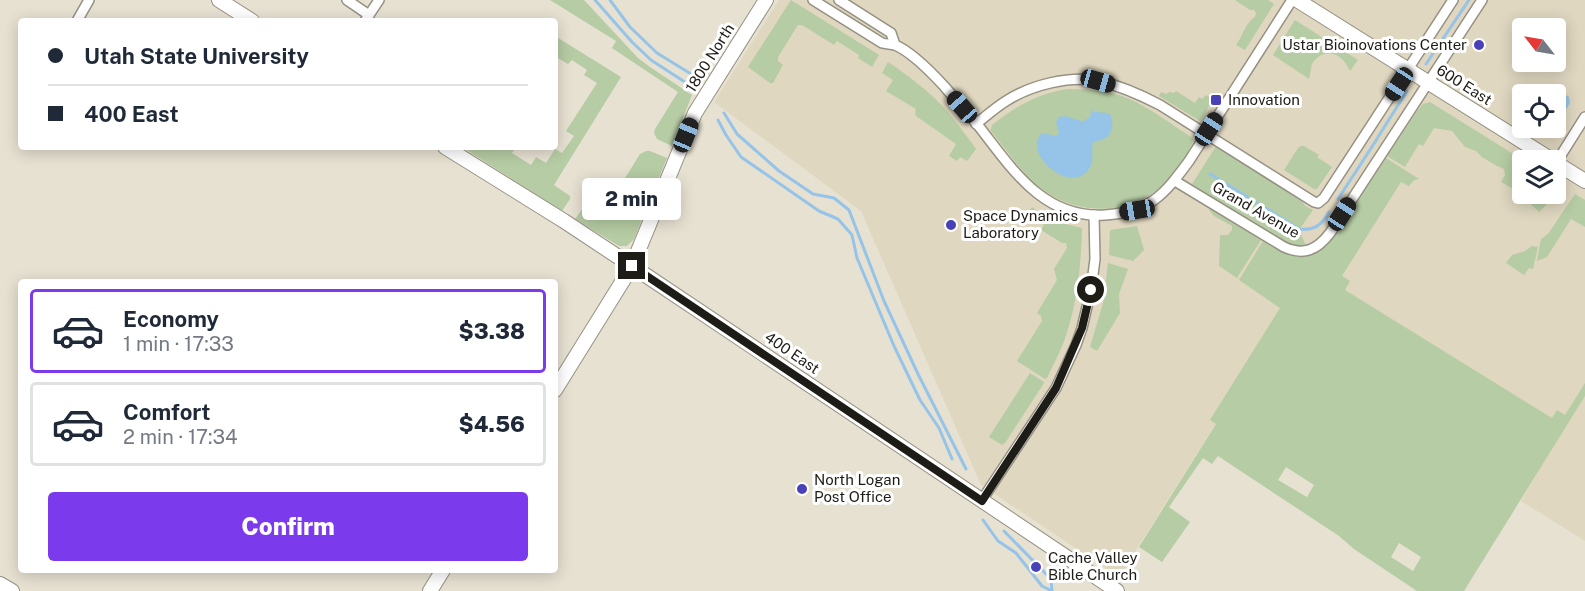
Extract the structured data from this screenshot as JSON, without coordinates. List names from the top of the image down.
{
  "streets": {
    "street": [
      "1800 North",
      "600 East",
      "Grand Avenue",
      "400 East"
    ]
  },
  "crossings": [
    ["1800 North", "400 East"],
    ["600 East", "Grand Avenue"]
  ],
  "places": {
    "other": [
      "Ustar Bioinovations Center",
      "Space Dynamics Laboratory",
      "North Logan Post Office",
      "Cache Valley Bible Church"
    ],
    "transit": ["Innovation"]
  },
  "north": "top left",
  "page": {
    "banner": ["Utah State University", "400 East"],
    "bubble": "2 min",
    "list": [
      {
        "name": "Economy",
        "note": "1 min · 17:33",
        "value": "$3.38"
      },
      {
        "name": "Comfort",
        "note": "2 min · 17:34",
        "value": "$4.56"
      }
    ],
    "buttons": "Confirm"
  }
}
